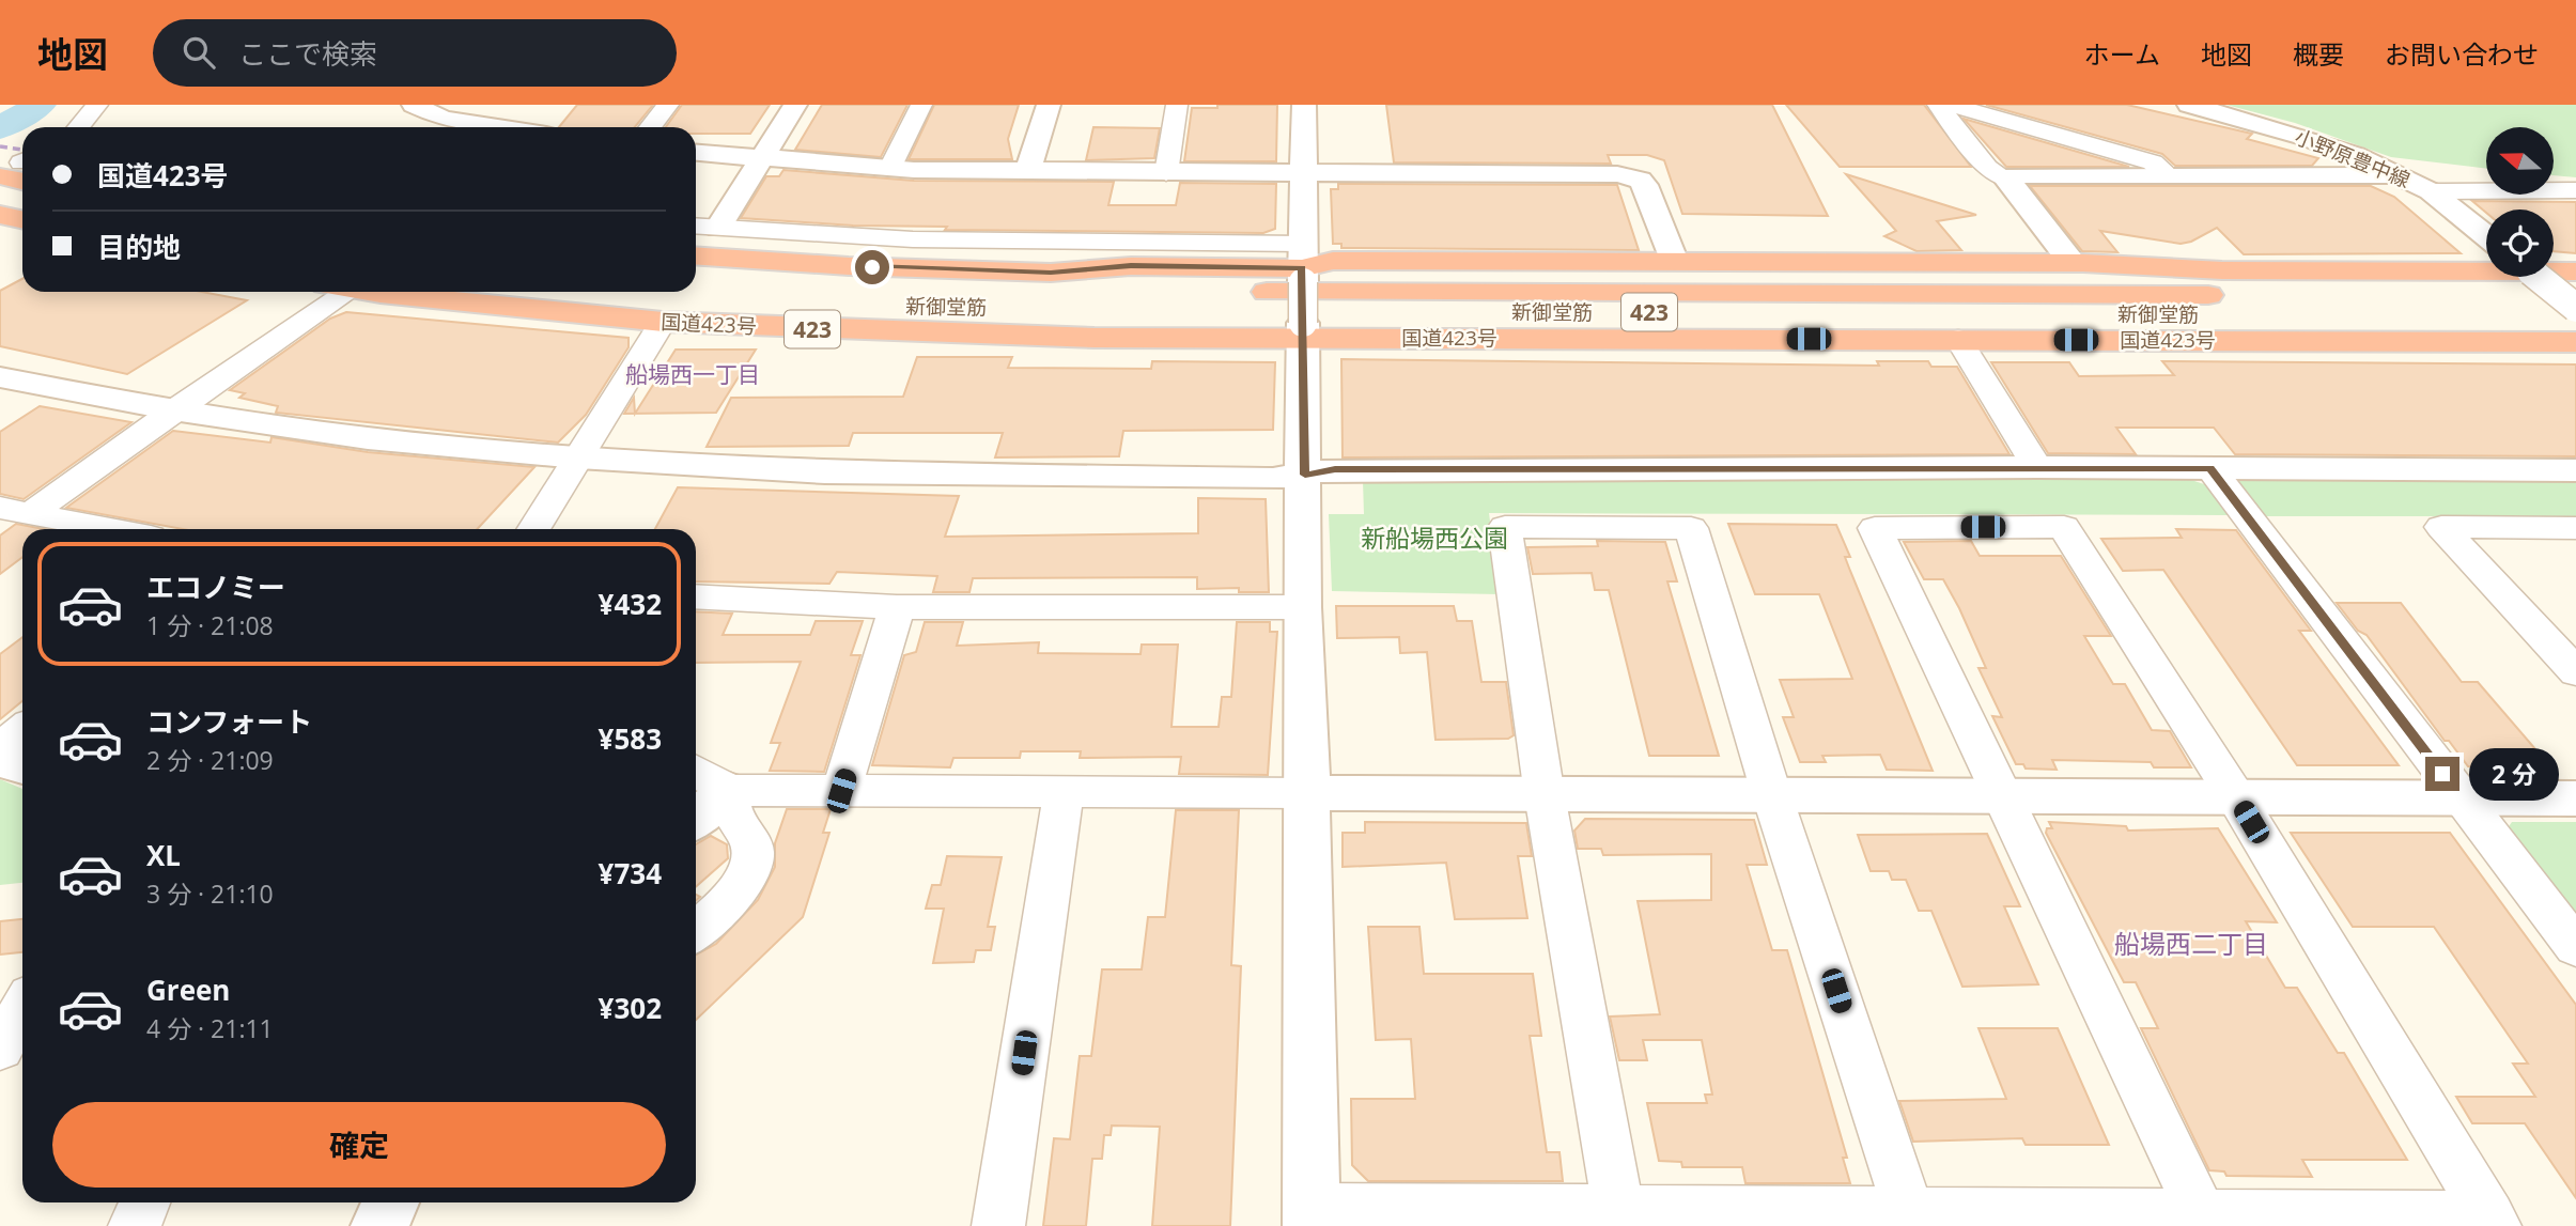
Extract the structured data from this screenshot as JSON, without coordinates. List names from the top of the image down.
{
  "streets": {
    "highway": ["新御堂筋", "423", "国道423号"],
    "street": ["小野原豊中線"]
  },
  "crossings": [
    ["新御堂筋", "国道423号"]
  ],
  "districts": ["船場西一丁目", "船場西二丁目"],
  "parks": ["新船場西公園"],
  "north": "left",
  "page": {
    "header": "地図",
    "search": "ここで検索",
    "nav": [
      "ホーム",
      "地図",
      "概要",
      "お問い合わせ"
    ],
    "banner": ["国道423号", "目的地"],
    "list": [
      {
        "name": "エコノミー",
        "note": "1 分 · 21:08",
        "value": "¥432"
      },
      {
        "name": "コンフォート",
        "note": "2 分 · 21:09",
        "value": "¥583"
      },
      {
        "name": "XL",
        "note": "3 分 · 21:10",
        "value": "¥734"
      },
      {
        "name": "Green",
        "note": "4 分 · 21:11",
        "value": "¥302"
      }
    ],
    "bubble": "2 分",
    "buttons": "確定"
  }
}
